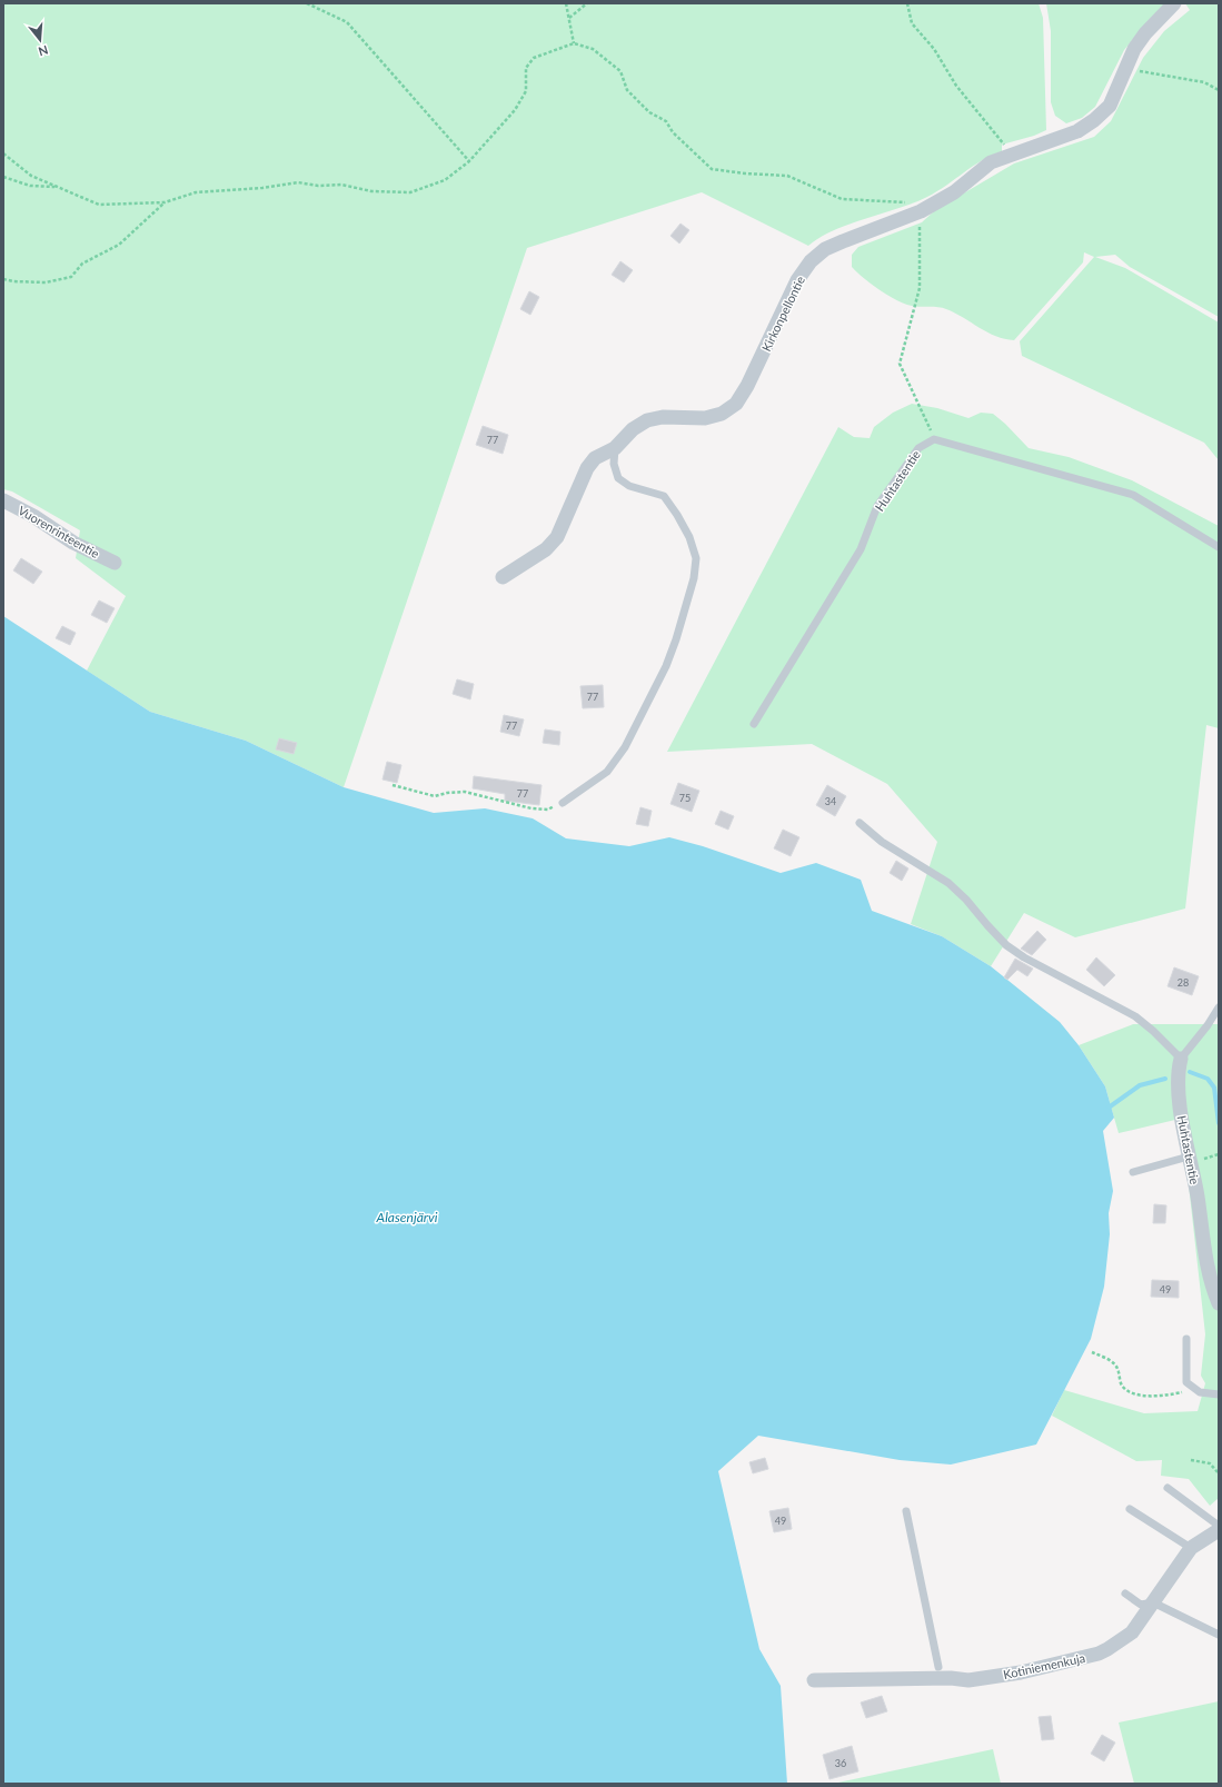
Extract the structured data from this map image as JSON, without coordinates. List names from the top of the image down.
{
  "streets": {
    "street": [
      "Kirkonpellontie",
      "Huhtastentie",
      "Vuorenrinteentie",
      "Kotiniemenkuja"
    ]
  },
  "water": ["Alasenjärvi"],
  "house_numbers": [
    "77",
    "77",
    "77",
    "77",
    "75",
    "34",
    "28",
    "49",
    "49",
    "36"
  ],
  "north": "bottom"
}
